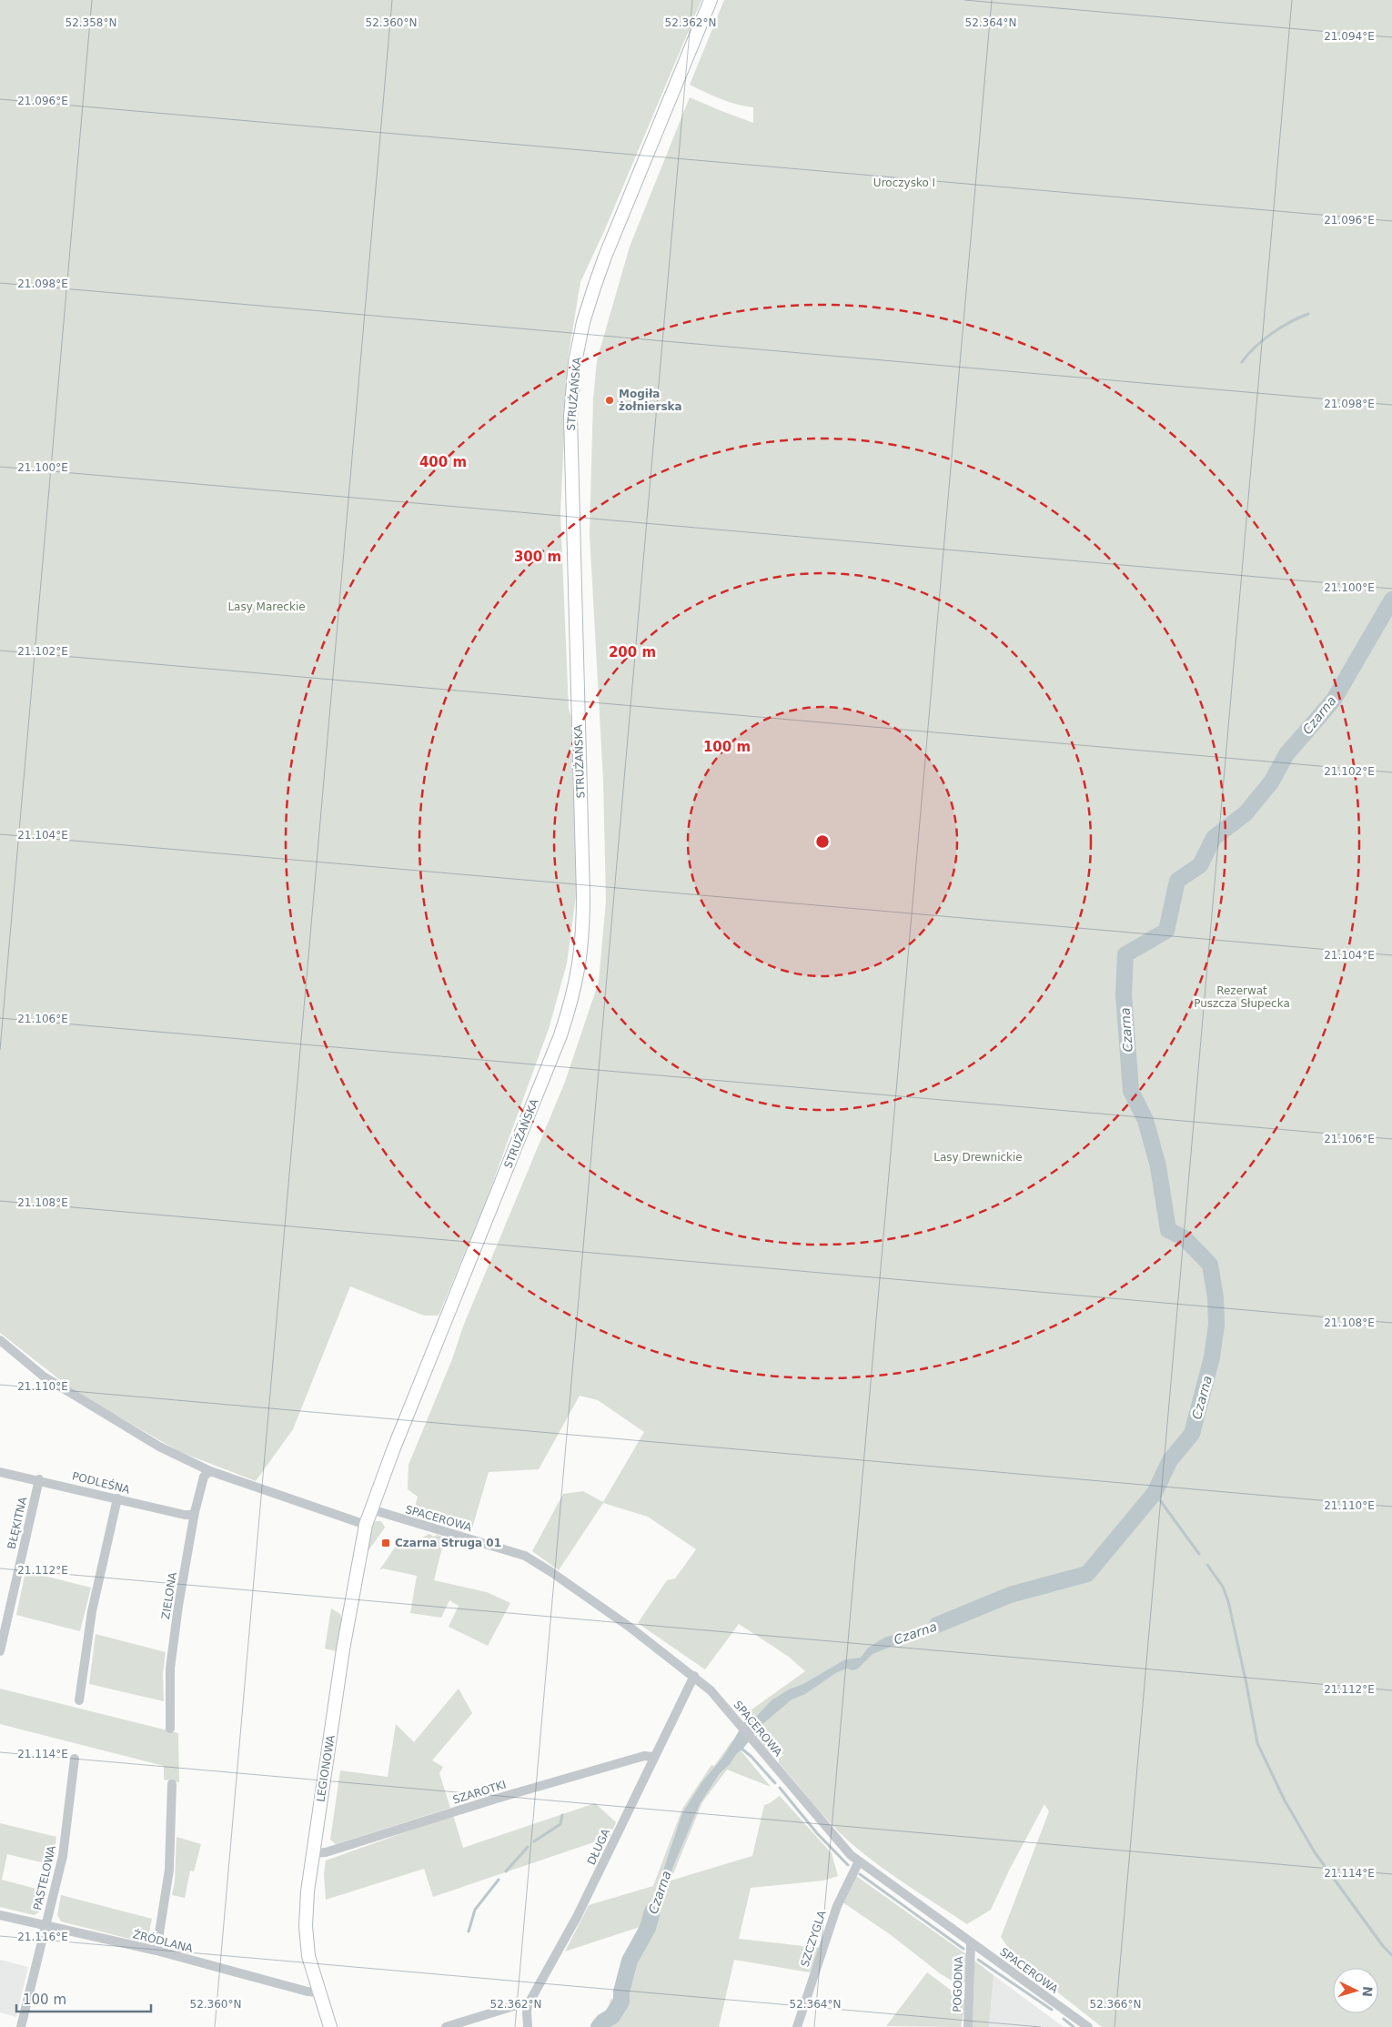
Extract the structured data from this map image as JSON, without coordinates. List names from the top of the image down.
{
  "streets": {
    "main road": ["STRUŻAŃSKA", "LEGIONOWA"],
    "street": [
      "PODLEŚNA",
      "SPACEROWA",
      "BŁĘKITNA",
      "ZIELONA",
      "SZAROTKI",
      "DŁUGA",
      "PASTELOWA",
      "SZCZYGLA",
      "ŹRÓDLANA",
      "POGODNA"
    ]
  },
  "crossings": [
    ["STRUŻAŃSKA", "SPACEROWA"],
    ["STRUŻAŃSKA", "LEGIONOWA"],
    ["PODLEŚNA", "BŁĘKITNA"],
    ["PODLEŚNA", "ZIELONA"],
    ["SPACEROWA", "LEGIONOWA"],
    ["SPACEROWA", "DŁUGA"],
    ["SPACEROWA", "SZCZYGLA"],
    ["SPACEROWA", "POGODNA"],
    ["LEGIONOWA", "SZAROTKI"],
    ["LEGIONOWA", "ŹRÓDLANA"],
    ["SZAROTKI", "DŁUGA"],
    ["PASTELOWA", "ŹRÓDLANA"]
  ],
  "water": ["Czarna"],
  "parks": [
    "Uroczysko I",
    "Lasy Mareckie",
    "Rezerwat Puszcza Słupecka",
    "Lasy Drewnickie"
  ],
  "places": {
    "other": ["Mogiła żołnierska"],
    "transit": ["Czarna Struga 01"]
  },
  "scale_bar": "100 m",
  "north": "right",
  "coordinates": [
    "52.358°N",
    "52.360°N",
    "52.362°N",
    "52.364°N",
    "21.094°E",
    "21.096°E",
    "21.098°E",
    "21.100°E",
    "21.102°E",
    "21.104°E",
    "21.106°E",
    "21.108°E",
    "21.110°E",
    "21.112°E",
    "21.114°E",
    "21.116°E",
    "52.366°N"
  ],
  "rings": [
    "400 m",
    "300 m",
    "200 m",
    "100 m"
  ]
}
